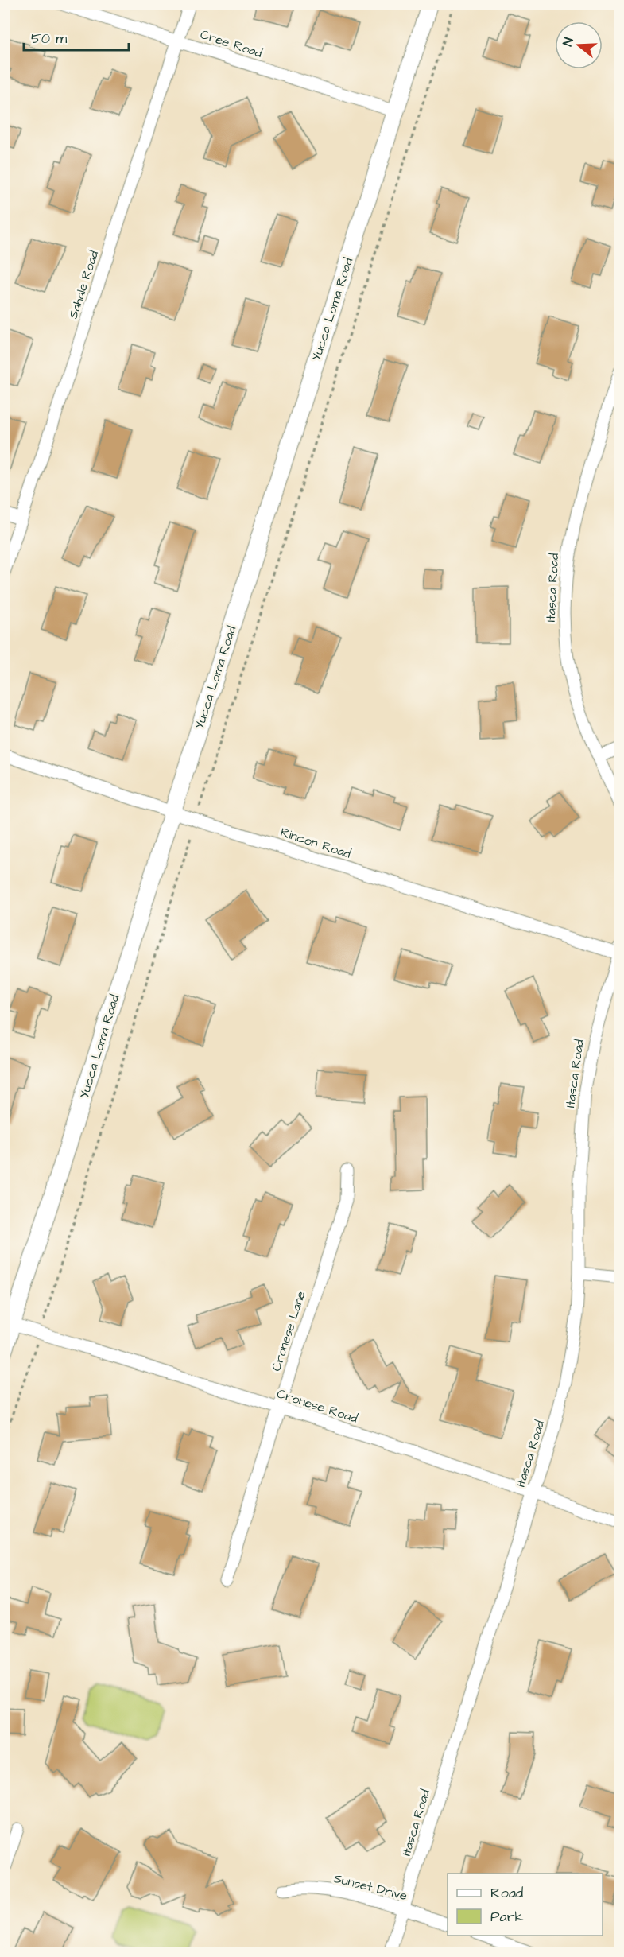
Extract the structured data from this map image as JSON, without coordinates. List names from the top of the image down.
{
  "streets": {
    "main road": ["Yucca Loma Road"],
    "street": [
      "Cree Road",
      "Sahale Road",
      "Itasca Road",
      "Rincon Road",
      "Cronese Lane",
      "Cronese Road",
      "Sunset Drive"
    ]
  },
  "crossings": [
    ["Cree Road", "Sahale Road"],
    ["Cree Road", "Yucca Loma Road"],
    ["Yucca Loma Road", "Rincon Road"],
    ["Yucca Loma Road", "Cronese Road"],
    ["Itasca Road", "Rincon Road"],
    ["Itasca Road", "Cronese Road"],
    ["Itasca Road", "Sunset Drive"],
    ["Cronese Lane", "Cronese Road"]
  ],
  "legend": ["Road", "Park"],
  "scale_bar": "50 m",
  "north": "left"
}
